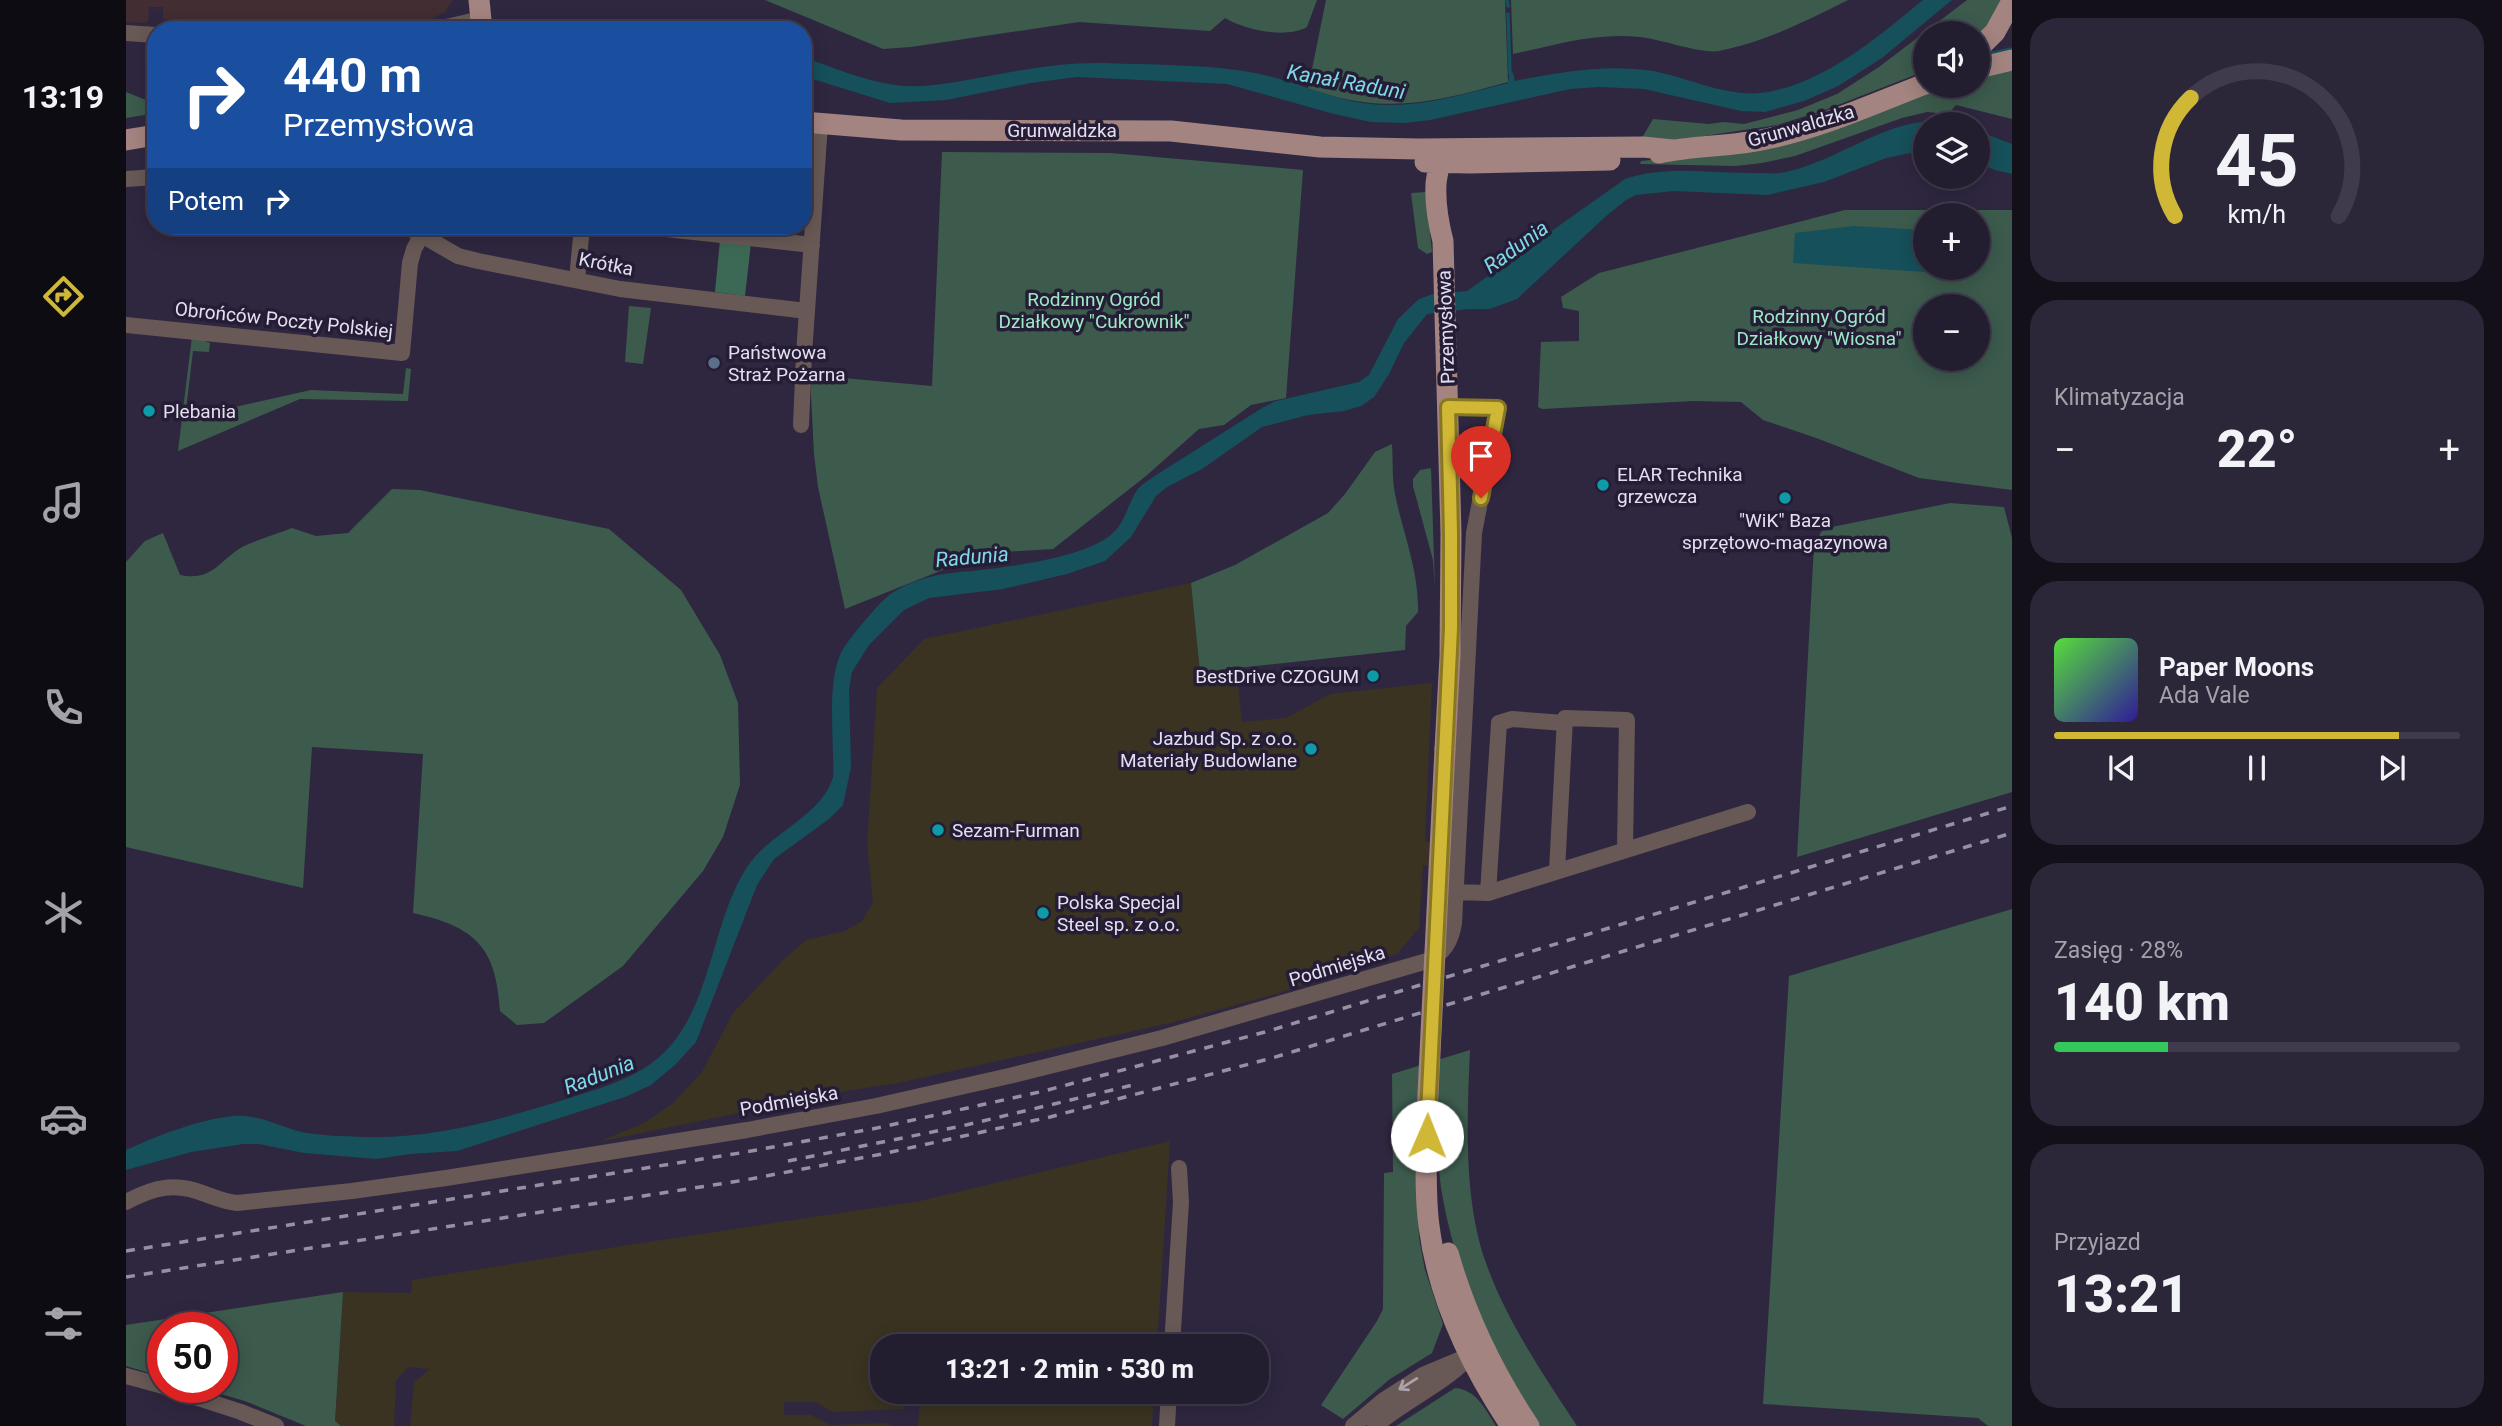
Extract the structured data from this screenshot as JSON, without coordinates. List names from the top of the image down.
{
  "streets": {
    "main road": ["Grunwaldzka", "Przemysłowa"],
    "street": ["Krótka", "Obrońców Poczty Polskiej", "Podmiejska"]
  },
  "crossings": [
    ["Grunwaldzka", "Przemysłowa"],
    ["Krótka", "Obrońców Poczty Polskiej"],
    ["Przemysłowa", "Podmiejska"]
  ],
  "water": ["Kanał Raduni", "Radunia"],
  "parks": ["Rodzinny Ogród Działkowy \"Cukrownik\"", "Rodzinny Ogród Działkowy \"Wiosna\""],
  "places": [
    "Państwowa Straż Pożarna",
    "Plebania",
    "ELAR Technika grzewcza",
    "\"WiK\" Baza sprzętowo-magazynowa",
    "BestDrive CZOGUM",
    "Jazbud Sp. z o.o. Materiały Budowlane",
    "Sezam-Furman",
    "Polska Specjal Steel sp. z o.o."
  ],
  "page": {
    "tabs": "13:19",
    "map_buttons": ["+", "−"],
    "turn": ["440 m", "Przemysłowa"],
    "then": "Potem",
    "tile": [
      "Klimatyzacja",
      ["Zasięg · 28%", "140 km"],
      ["Przyjazd", "13:21"]
    ],
    "heat": ["−", "22°", "+"],
    "song": ["Paper Moons", "Ada Vale"],
    "limit": "50",
    "trip": "13:21 · 2 min · 530 m",
    "gauge": ["45", "km/h"]
  }
}
